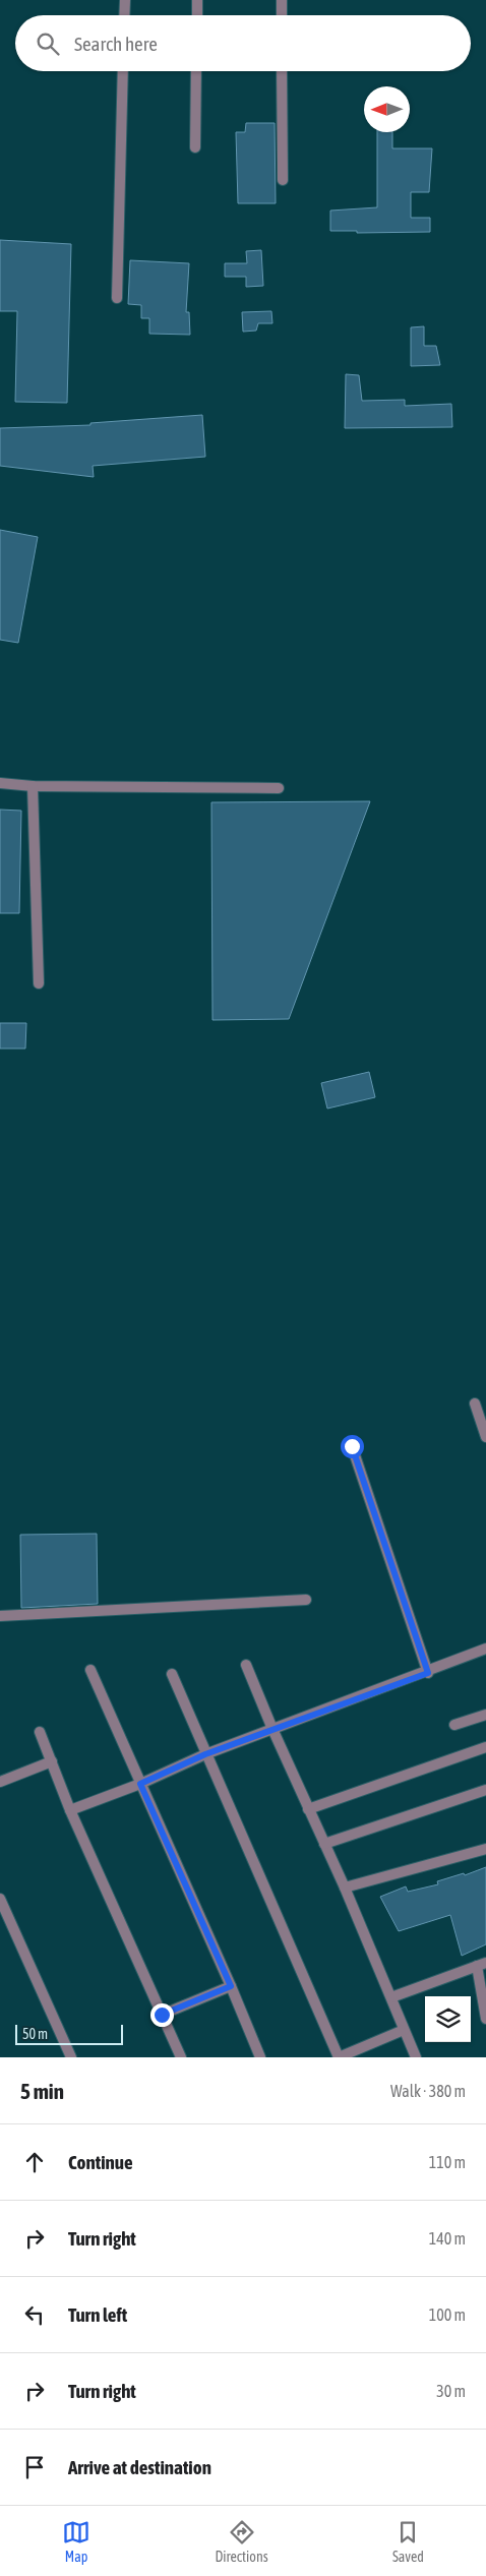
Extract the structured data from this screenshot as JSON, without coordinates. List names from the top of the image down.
{
  "scale_bar": "50 m",
  "north": "left",
  "page": {
    "search": "Search here",
    "scale": "50 m",
    "heading": ["5 min", "Walk · 380 m"],
    "list": [
      ["Continue", "110 m"],
      ["Turn right", "140 m"],
      ["Turn left", "100 m"],
      ["Turn right", "30 m"],
      "Arrive at destination"
    ],
    "nav": ["Map", "Directions", "Saved"]
  }
}
